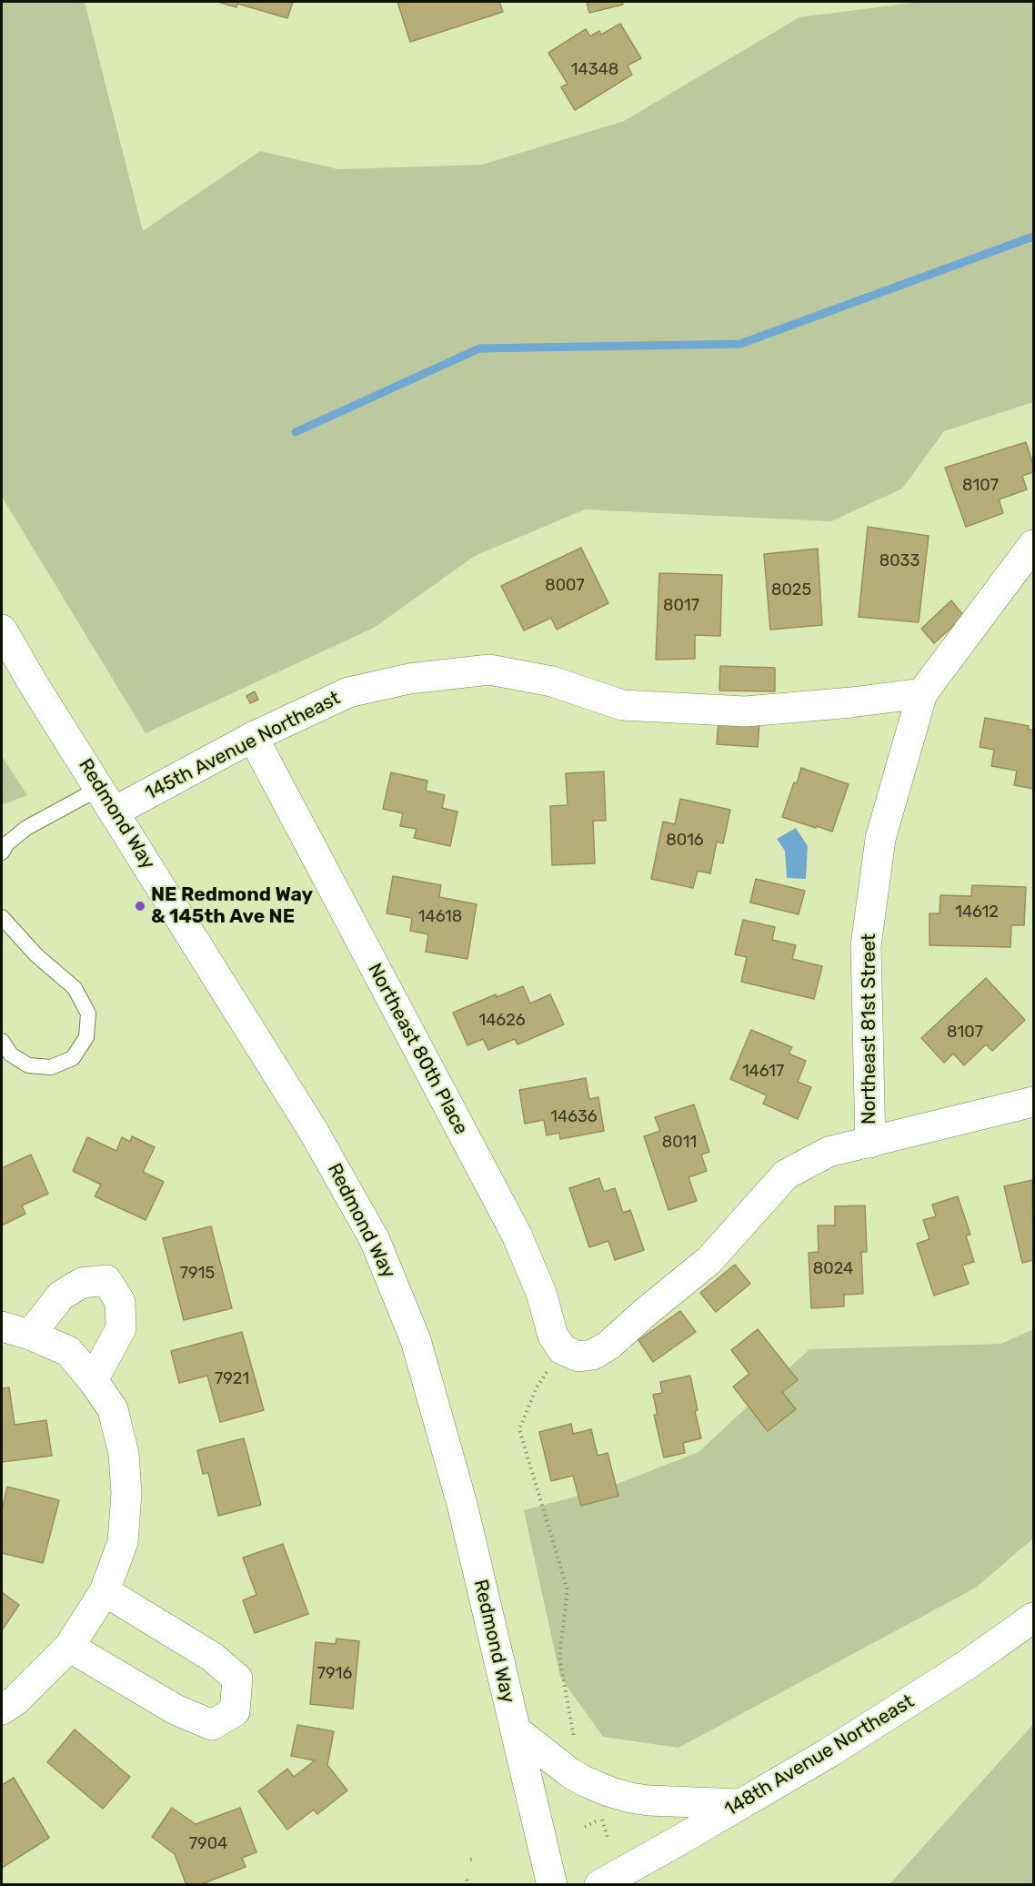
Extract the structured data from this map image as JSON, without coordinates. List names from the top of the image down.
{
  "streets": {
    "street": [
      "145th Avenue Northeast",
      "Redmond Way",
      "Northeast 81st Street",
      "Northeast 80th Place",
      "148th Avenue Northeast"
    ]
  },
  "crossings": [
    ["145th Avenue Northeast", "Redmond Way"],
    ["145th Avenue Northeast", "Northeast 81st Street"],
    ["145th Avenue Northeast", "Northeast 80th Place"],
    ["Northeast 81st Street", "Northeast 80th Place"]
  ],
  "places": ["NE Redmond Way & 145th Ave NE"],
  "house_numbers": [
    "14348",
    "8107",
    "8033",
    "8007",
    "8025",
    "8017",
    "8016",
    "14612",
    "14618",
    "14626",
    "8107",
    "14617",
    "14636",
    "8011",
    "8024",
    "7915",
    "7921",
    "7916",
    "7904"
  ]
}
